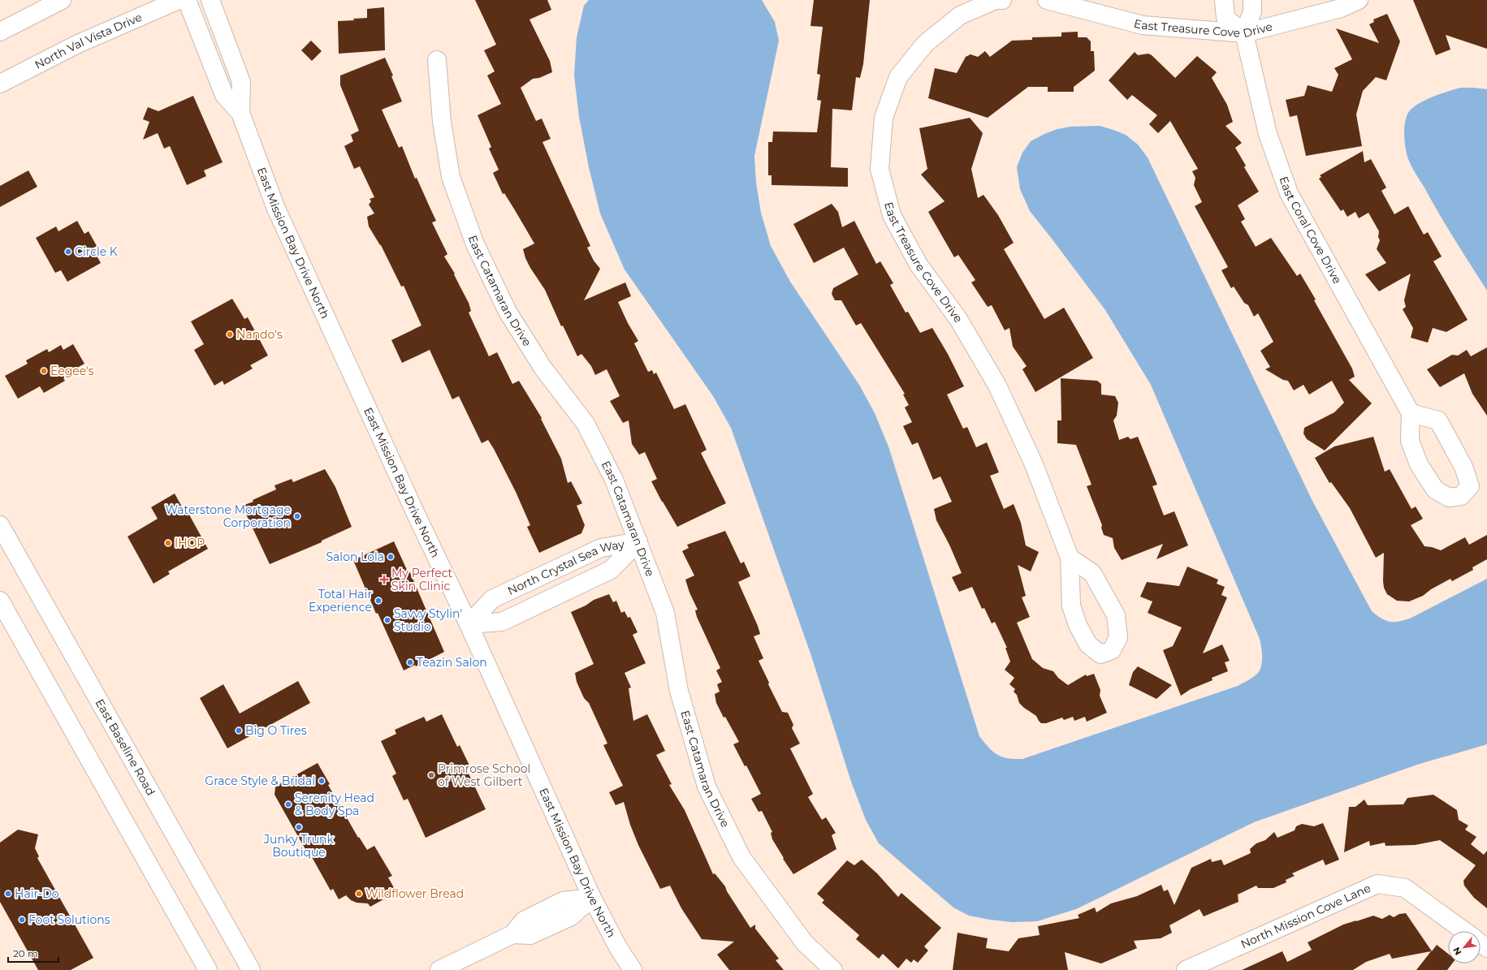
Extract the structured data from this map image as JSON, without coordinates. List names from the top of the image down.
{
  "streets": {
    "street": [
      "East Treasure Cove Drive",
      "North Val Vista Drive",
      "East Coral Cove Drive",
      "East Mission Bay Drive North",
      "East Catamaran Drive",
      "North Crystal Sea Way",
      "East Baseline Road",
      "North Mission Cove Lane"
    ]
  },
  "crossings": [
    ["East Treasure Cove Drive", "East Coral Cove Drive"],
    ["East Mission Bay Drive North", "North Crystal Sea Way"],
    ["East Catamaran Drive", "North Crystal Sea Way"]
  ],
  "places": {
    "other": [
      "Circle K",
      "Nando's",
      "Eegee's",
      "Waterstone Mortgage Corporation",
      "IHOP",
      "Salon Lola",
      "Total Hair Experience",
      "Savvy Stylin' Studio",
      "Teazin Salon",
      "Big O Tires",
      "Primrose School of West Gilbert",
      "Grace Style & Bridal",
      "Serenity Head & Body Spa",
      "Junky Trunk Boutique",
      "Hair-Do",
      "Wildflower Bread",
      "Foot Solutions"
    ],
    "health": ["My Perfect Skin Clinic"]
  },
  "scale_bar": "20 m",
  "north": "bottom left"
}
